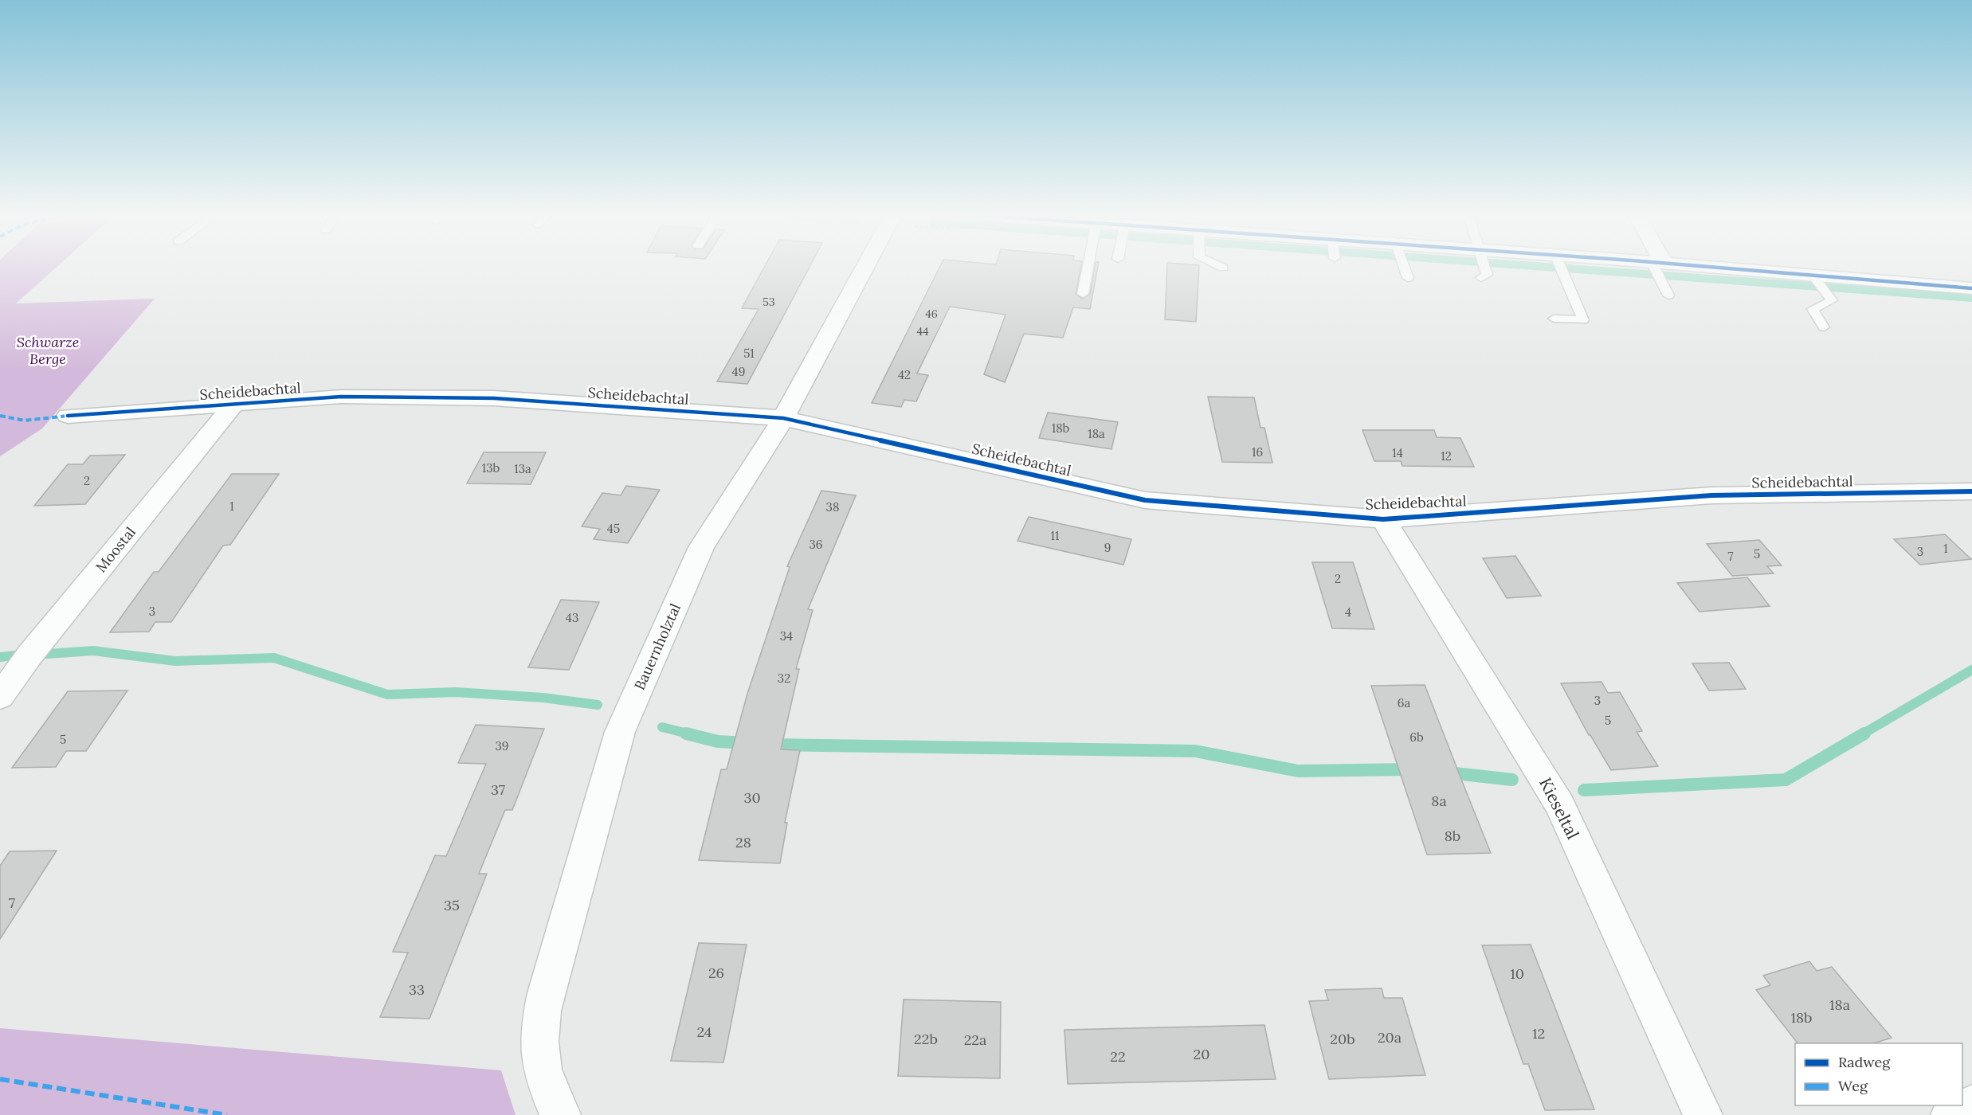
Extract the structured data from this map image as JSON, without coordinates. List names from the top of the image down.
{
  "streets": {
    "street": [
      "Scheidebachtal",
      "Moostal",
      "Bauernholztal",
      "Kieseltal"
    ]
  },
  "crossings": [
    ["Scheidebachtal", "Moostal"],
    ["Scheidebachtal", "Bauernholztal"],
    ["Scheidebachtal", "Kieseltal"]
  ],
  "parks": ["Schwarze Berge"],
  "house_numbers": [
    "53",
    "46",
    "44",
    "51",
    "49",
    "42",
    "18b",
    "18a",
    "16",
    "14",
    "12",
    "13b",
    "13a",
    "2",
    "1",
    "38",
    "45",
    "11",
    "36",
    "9",
    "1",
    "3",
    "5",
    "7",
    "2",
    "3",
    "4",
    "43",
    "34",
    "32",
    "3",
    "6a",
    "5",
    "6b",
    "5",
    "39",
    "37",
    "30",
    "8a",
    "8b",
    "28",
    "7",
    "35",
    "26",
    "10",
    "33",
    "18a",
    "18b",
    "24",
    "12",
    "20a",
    "22b",
    "20b",
    "22a",
    "20",
    "22"
  ],
  "legend": ["Radweg", "Weg"]
}
